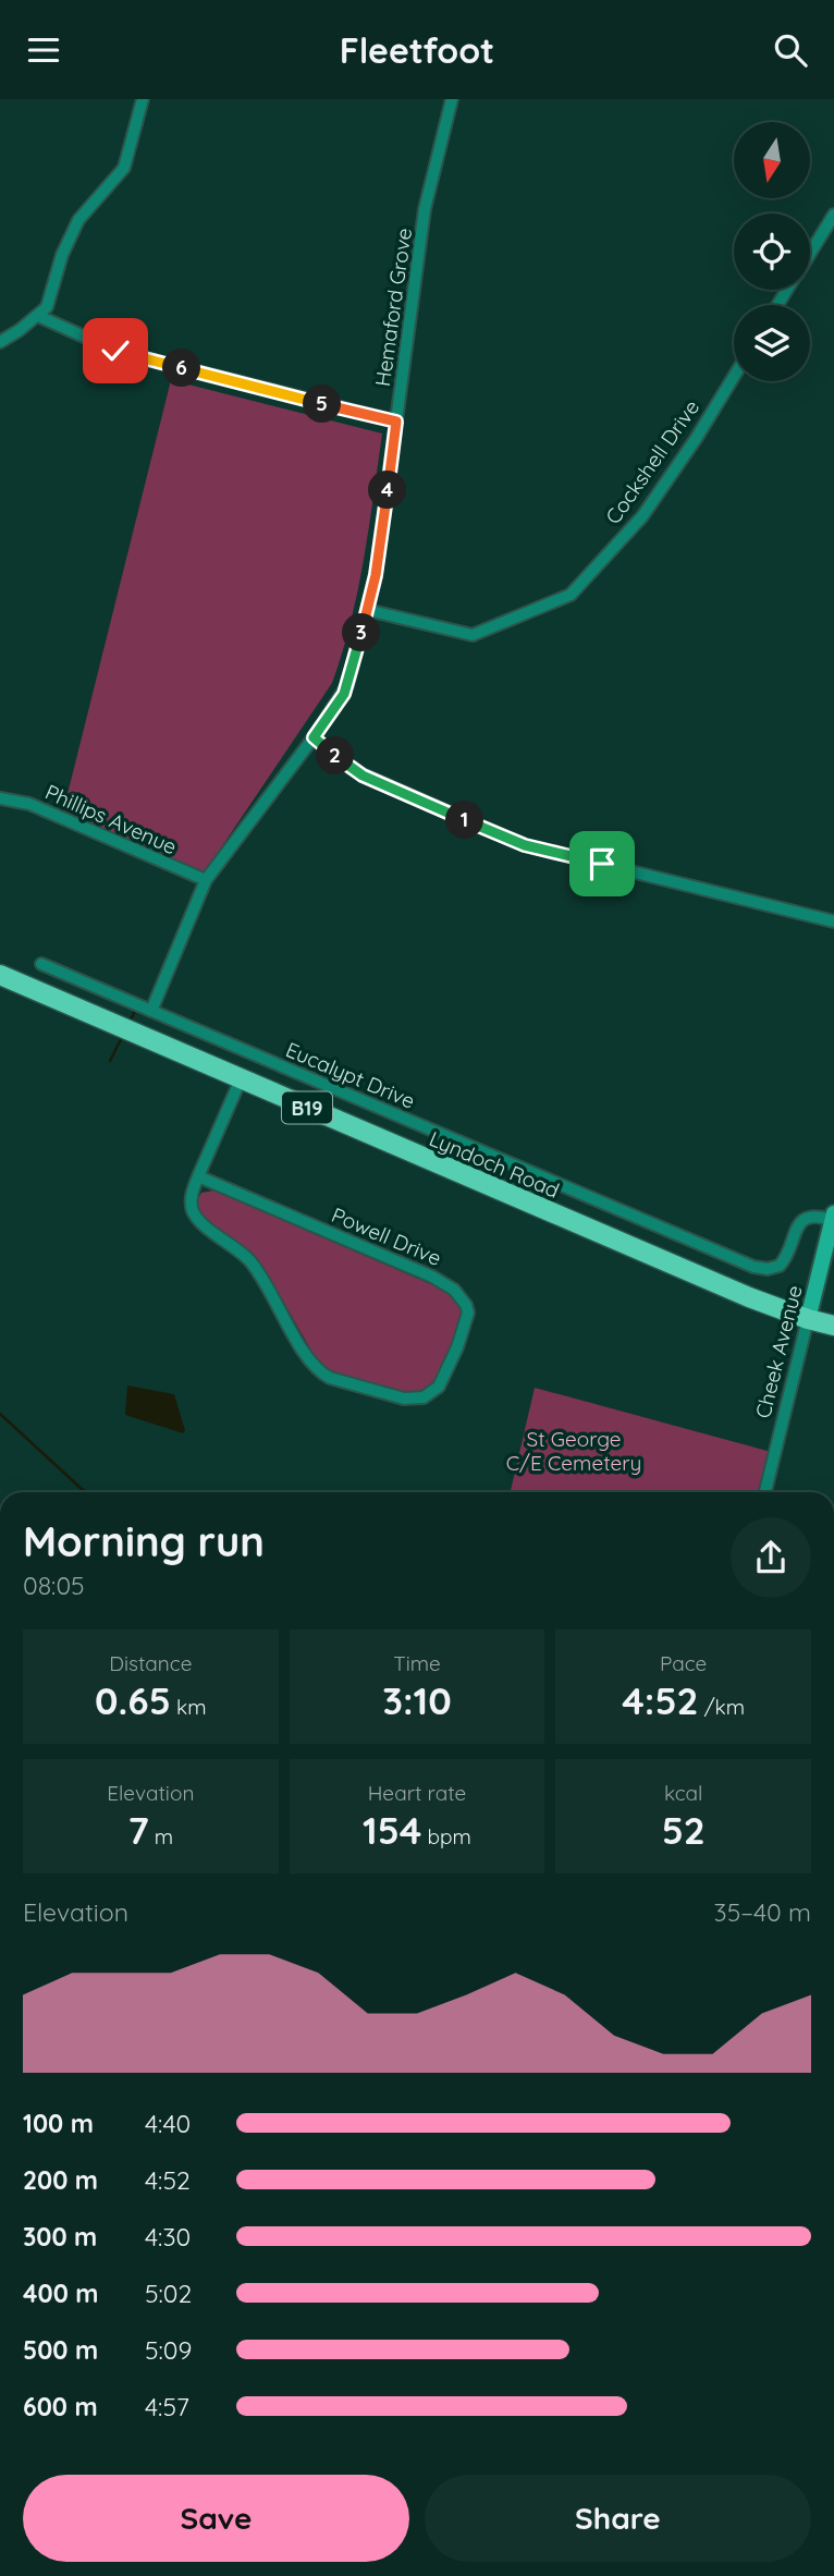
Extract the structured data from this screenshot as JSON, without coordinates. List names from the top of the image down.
{
  "streets": {
    "main road": ["B19", "Lyndoch Road"],
    "street": [
      "Hemaford Grove",
      "Cockshell Drive",
      "Phillips Avenue",
      "Eucalypt Drive",
      "Powell Drive",
      "Cheek Avenue"
    ]
  },
  "crossings": [
    ["Hemaford Grove", "Cockshell Drive"],
    ["Hemaford Grove", "Phillips Avenue"],
    ["Hemaford Grove", "Eucalypt Drive"],
    ["Eucalypt Drive", "Cheek Avenue"],
    ["Lyndoch Road", "Powell Drive"],
    ["Lyndoch Road", "Cheek Avenue"]
  ],
  "parks": ["St George C/E Cemetery"],
  "north": "bottom",
  "page": {
    "header": "Fleetfoot",
    "pins": [
      "6",
      "5",
      "4",
      "3",
      "2",
      "1"
    ],
    "heading": ["Morning run", "08:05"],
    "stats": [
      ["Distance", "0.65 km"],
      ["Time", "3:10"],
      ["Pace", "4:52 /km"],
      ["Elevation", "7 m"],
      ["Heart rate", "154 bpm"],
      ["kcal", "52"]
    ],
    "chart": ["Elevation", "35–40 m"],
    "list": [
      {
        "name": "100 m",
        "note": "4:40"
      },
      {
        "name": "200 m",
        "note": "4:52"
      },
      {
        "name": "300 m",
        "note": "4:30"
      },
      {
        "name": "400 m",
        "note": "5:02"
      },
      {
        "name": "500 m",
        "note": "5:09"
      },
      {
        "name": "600 m",
        "note": "4:57"
      }
    ],
    "buttons": ["Save", "Share"]
  }
}
